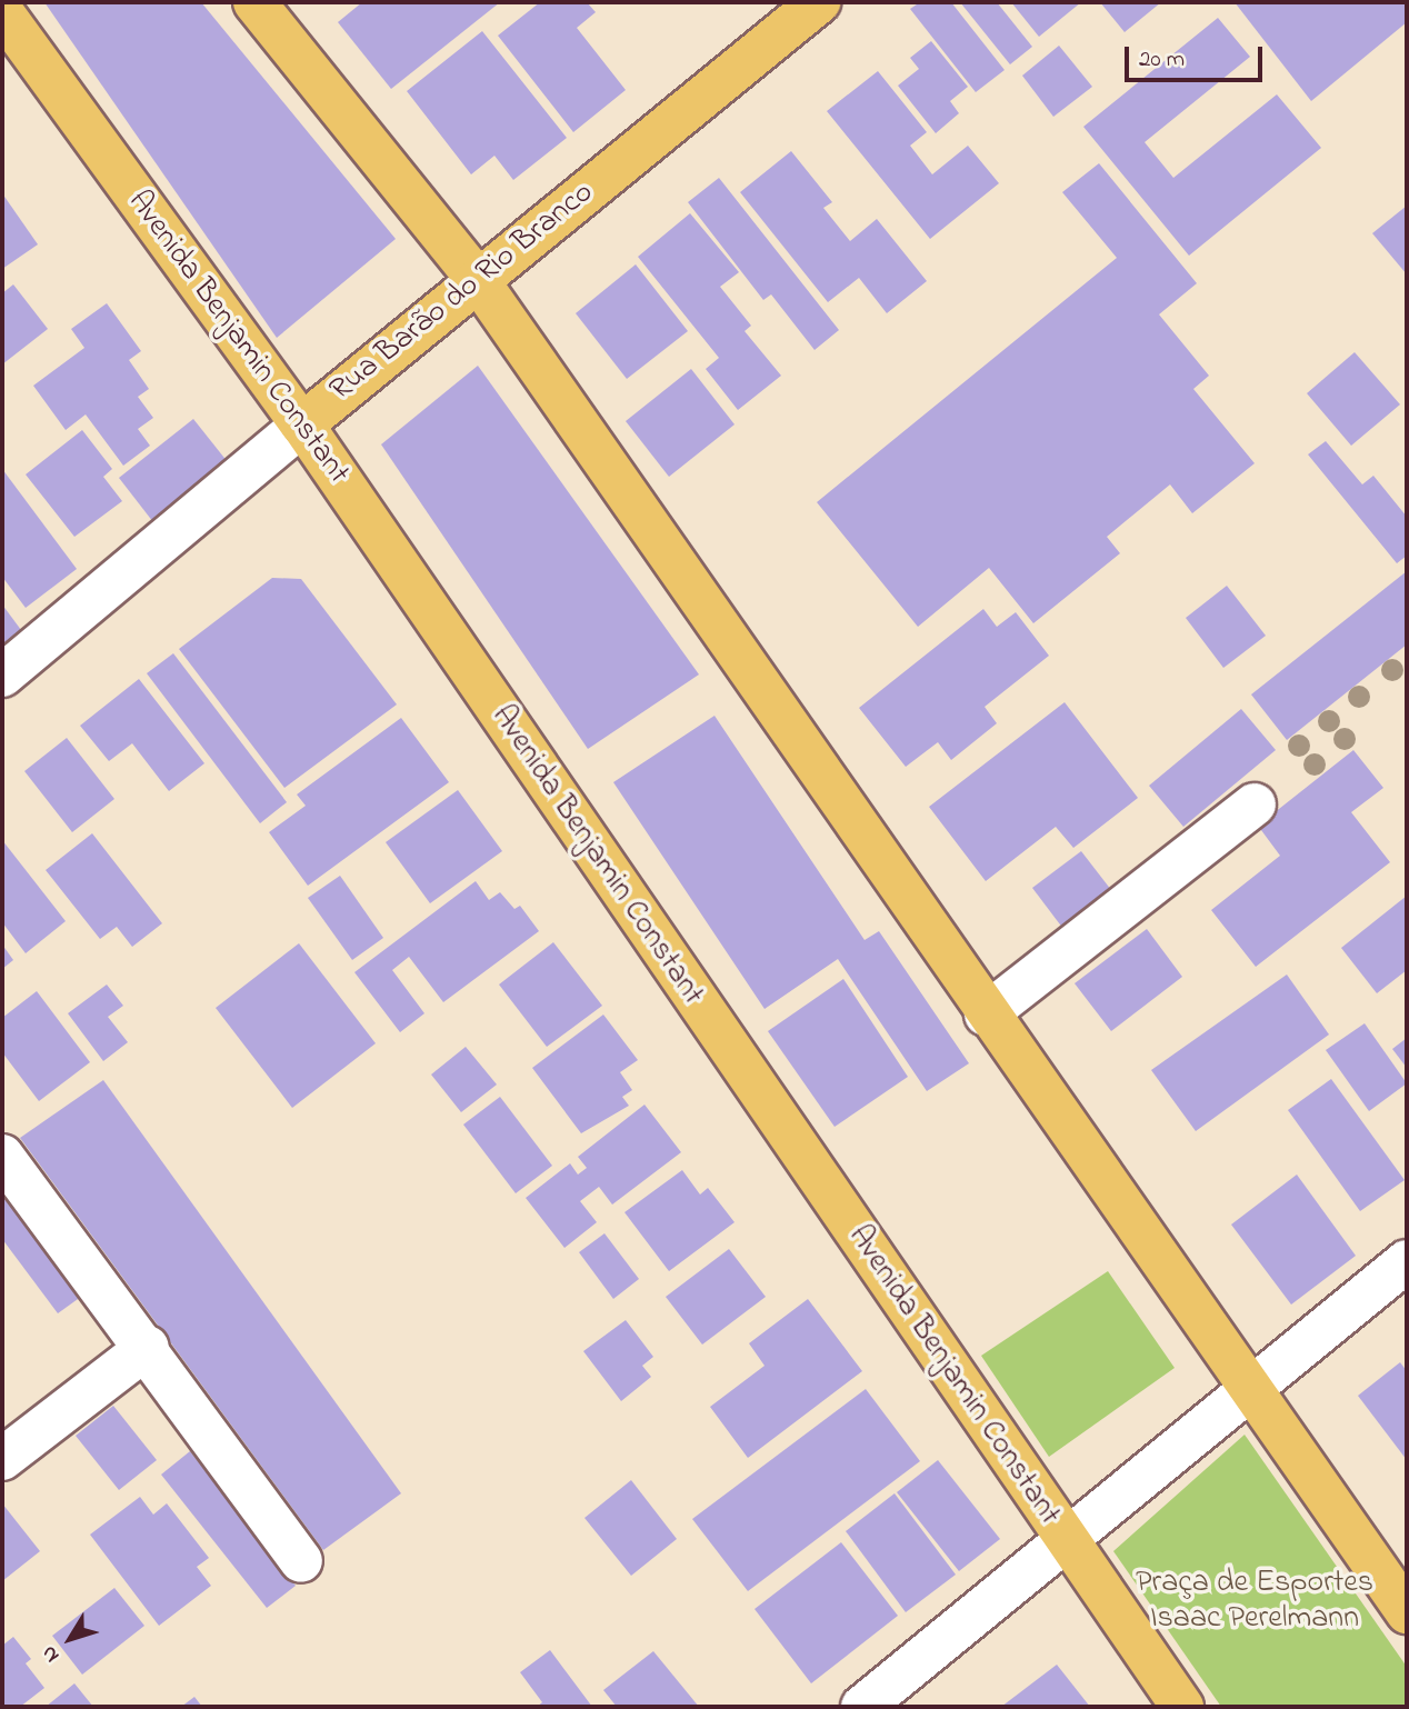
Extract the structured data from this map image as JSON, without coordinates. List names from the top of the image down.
{
  "streets": {
    "main road": ["Rua Barão do Rio Branco", "Avenida Benjamin Constant"]
  },
  "crossings": [
    ["Rua Barão do Rio Branco", "Avenida Benjamin Constant"]
  ],
  "parks": ["Praça de Esportes Isaac Perelmann"],
  "scale_bar": "20 m",
  "north": "bottom left"
}
